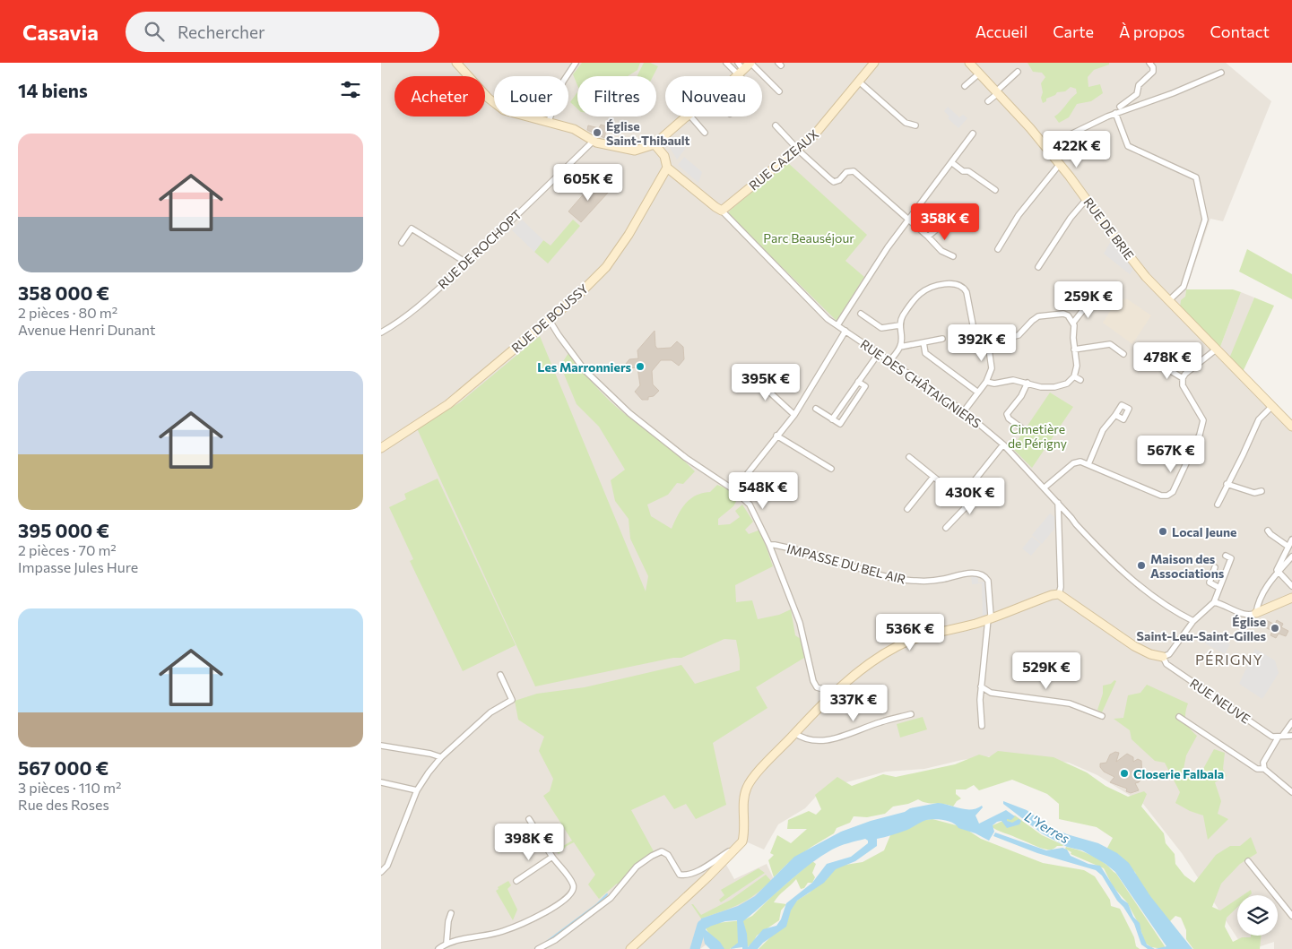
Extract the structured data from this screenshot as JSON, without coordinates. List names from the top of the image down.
{
  "streets": {
    "street": [
      "RUE CAZEAUX",
      "RUE DE BRIE",
      "RUE DE ROCHOPT",
      "RUE DE BOUSSY",
      "RUE DES CHÂTAIGNIERS",
      "IMPASSE DU BEL AIR",
      "RUE NEUVE"
    ]
  },
  "crossings": [
    ["RUE CAZEAUX", "RUE DES CHÂTAIGNIERS"]
  ],
  "districts": ["PÉRIGNY"],
  "water": ["L'Yerres"],
  "parks": ["Parc Beauséjour", "Cimetière de Périgny"],
  "places": [
    "Église Saint-Thibault",
    "Les Marronniers",
    "Local Jeune",
    "Maison des Associations",
    "Église Saint-Leu-Saint-Gilles",
    "Closerie Falbala"
  ],
  "page": {
    "header": "Casavia",
    "search": "Rechercher",
    "nav": [
      "Accueil",
      "Carte",
      "À propos",
      "Contact"
    ],
    "heading": "14 biens",
    "chip": [
      "Acheter",
      "Louer",
      "Filtres",
      "Nouveau"
    ],
    "list": [
      {
        "name": "358 000 €",
        "note": "2 pièces · 80 m² · Avenue Henri Dunant"
      },
      {
        "name": "395 000 €",
        "note": "2 pièces · 70 m² · Impasse Jules Hure"
      },
      {
        "name": "567 000 €",
        "note": "3 pièces · 110 m² · Rue des Roses"
      }
    ],
    "price": [
      "422K €",
      "605K €",
      "358K €",
      "259K €",
      "392K €",
      "478K €",
      "395K €",
      "567K €",
      "548K €",
      "430K €",
      "536K €",
      "529K €",
      "337K €",
      "398K €"
    ]
  }
}
